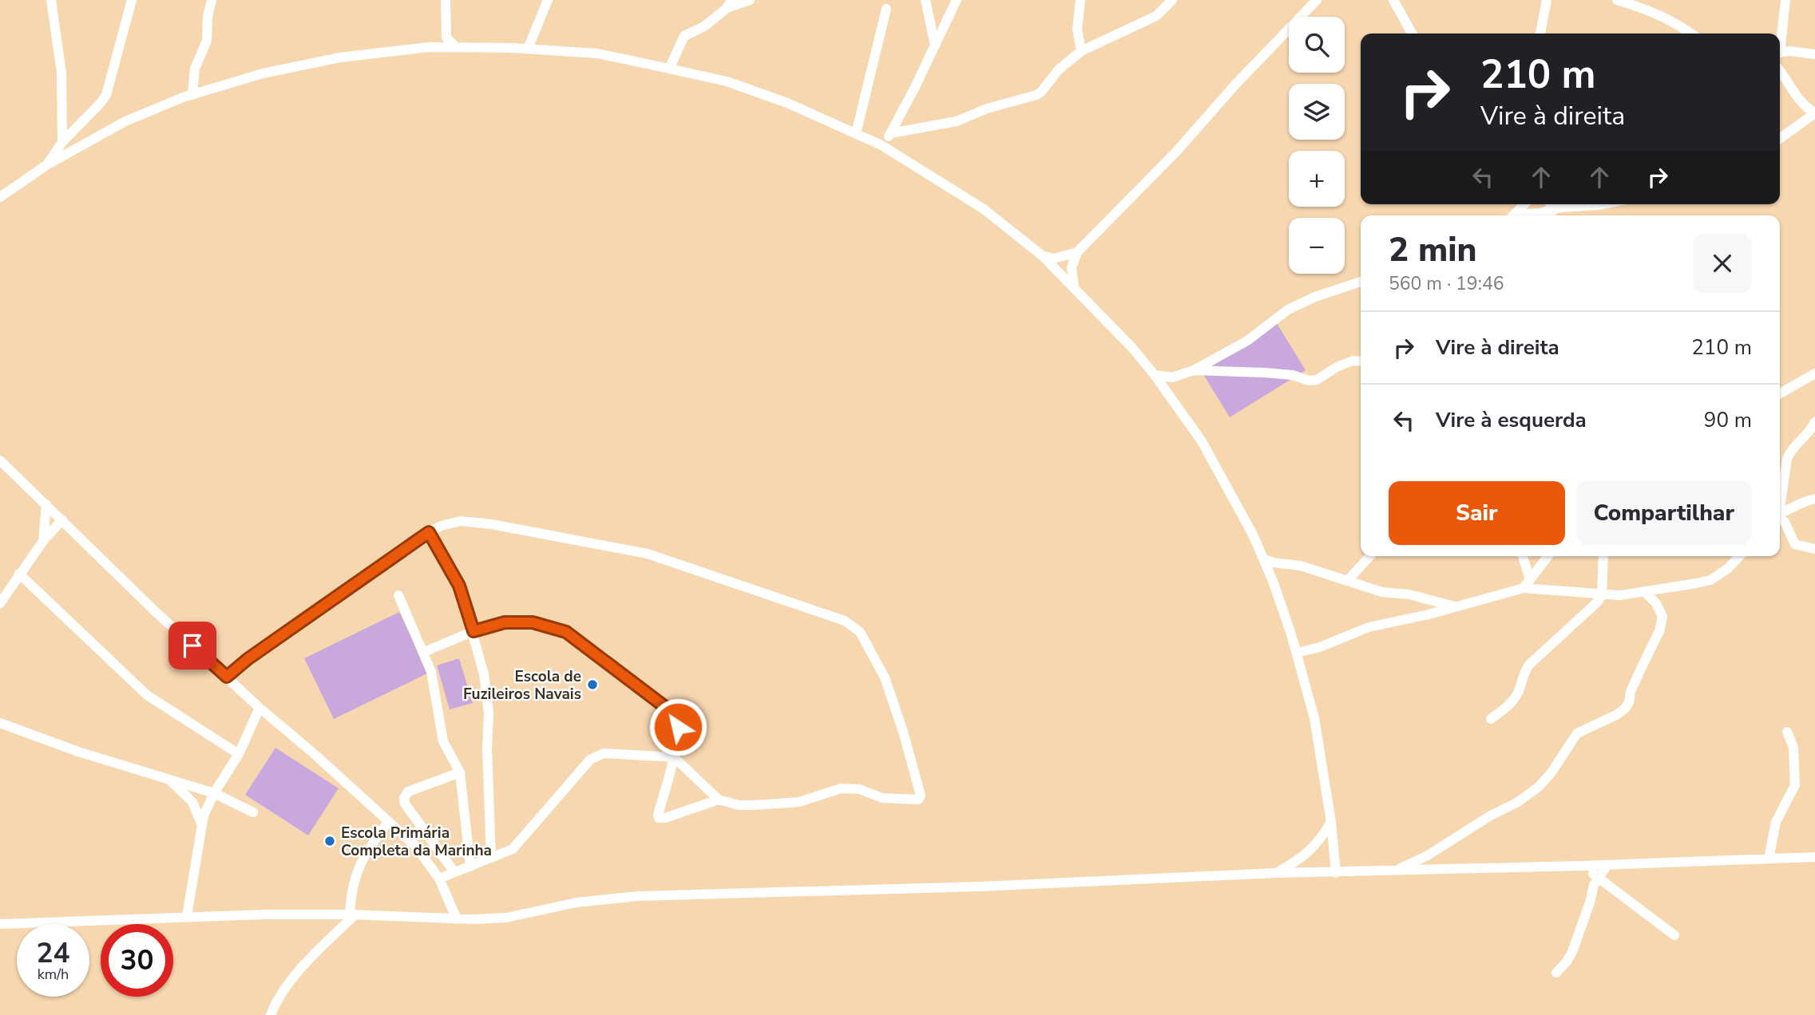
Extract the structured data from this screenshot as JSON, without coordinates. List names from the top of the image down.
{
  "places": ["Escola de Fuzileiros Navais", "Escola Primária Completa da Marinha"],
  "page": {
    "map_buttons": ["+", "−"],
    "turn": ["210 m", "Vire à direita"],
    "heading": ["2 min", "560 m · 19:46"],
    "list": [
      {
        "name": "Vire à direita",
        "value": "210 m"
      },
      {
        "name": "Vire à esquerda",
        "value": "90 m"
      }
    ],
    "buttons": ["Sair", "Compartilhar"],
    "speed": "24 km/h",
    "limit": "30"
  }
}
